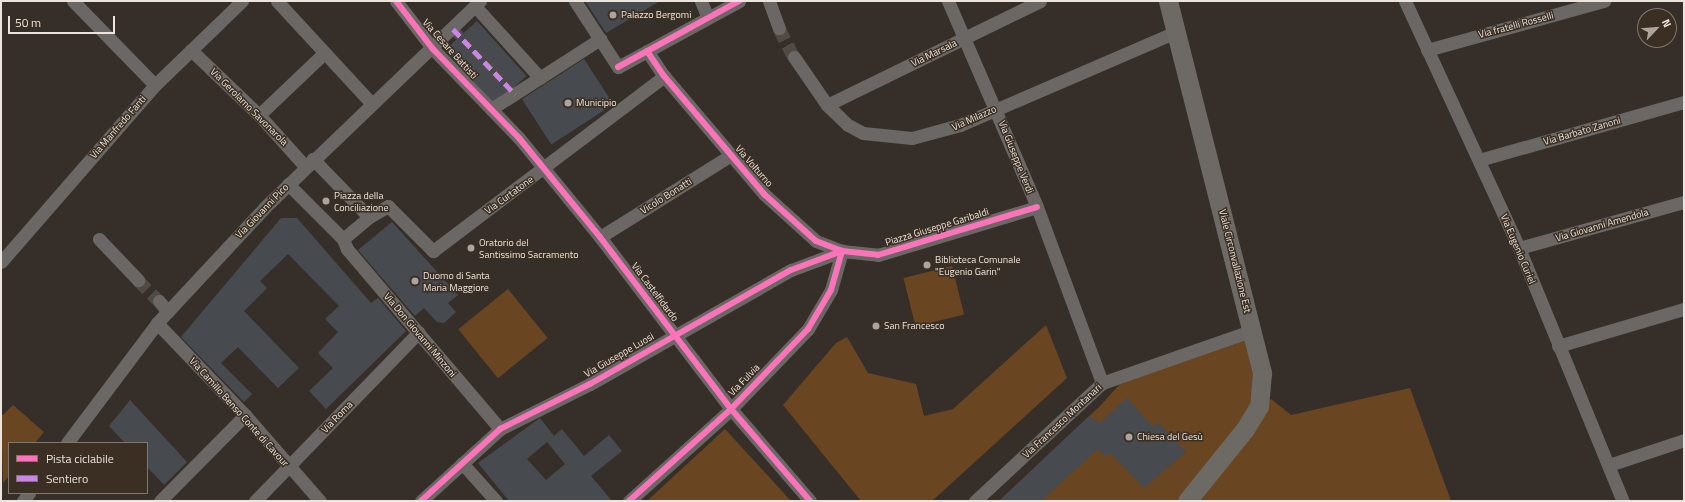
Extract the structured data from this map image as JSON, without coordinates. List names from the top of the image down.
{
  "streets": {
    "main road": ["Viale Circonvallazione Est"],
    "street": [
      "Via fratelli Rosselli",
      "Via Cesare Battisti",
      "Via Marsala",
      "Via Gerolamo Savonarola",
      "Via Milazzo",
      "Via Manfredo Fanti",
      "Via Barbato Zanoni",
      "Via Giuseppe Verdi",
      "Via Volturno",
      "Via Curtatone",
      "Vicolo Bonatti",
      "Via Giovanni Pico",
      "Via Giovanni Amendola",
      "Piazza Giuseppe Garibaldi",
      "Via Eugenio Curiel",
      "Via Castelfidardo",
      "Via Don Giovanni Minzoni",
      "Via Giuseppe Luosi",
      "Via Fulvia",
      "Via Camillo Benso Conte di Cavour",
      "Via Roma",
      "Via Francesco Montanari"
    ]
  },
  "crossings": [
    ["Via fratelli Rosselli", "Via Eugenio Curiel"],
    ["Via Cesare Battisti", "Via Curtatone"],
    ["Via Cesare Battisti", "Via Giovanni Pico"],
    ["Via Cesare Battisti", "Via Castelfidardo"],
    ["Via Marsala", "Via Milazzo"],
    ["Via Marsala", "Via Giuseppe Verdi"],
    ["Via Gerolamo Savonarola", "Via Manfredo Fanti"],
    ["Via Gerolamo Savonarola", "Via Giovanni Pico"],
    ["Via Milazzo", "Via Giuseppe Verdi"],
    ["Via Milazzo", "Viale Circonvallazione Est"],
    ["Via Barbato Zanoni", "Via Eugenio Curiel"],
    ["Via Giuseppe Verdi", "Piazza Giuseppe Garibaldi"],
    ["Via Giuseppe Verdi", "Via Francesco Montanari"],
    ["Via Volturno", "Via Curtatone"],
    ["Via Volturno", "Vicolo Bonatti"],
    ["Via Volturno", "Piazza Giuseppe Garibaldi"],
    ["Via Volturno", "Via Giuseppe Luosi"],
    ["Via Volturno", "Via Fulvia"],
    ["Via Curtatone", "Via Castelfidardo"],
    ["Vicolo Bonatti", "Via Castelfidardo"],
    ["Via Giovanni Pico", "Via Camillo Benso Conte di Cavour"],
    ["Via Giovanni Amendola", "Via Eugenio Curiel"],
    ["Piazza Giuseppe Garibaldi", "Via Giuseppe Luosi"],
    ["Piazza Giuseppe Garibaldi", "Via Fulvia"],
    ["Viale Circonvallazione Est", "Via Francesco Montanari"],
    ["Via Castelfidardo", "Via Giuseppe Luosi"],
    ["Via Castelfidardo", "Via Fulvia"],
    ["Via Don Giovanni Minzoni", "Via Giuseppe Luosi"],
    ["Via Don Giovanni Minzoni", "Via Roma"],
    ["Via Giuseppe Luosi", "Via Fulvia"],
    ["Via Camillo Benso Conte di Cavour", "Via Roma"]
  ],
  "places": [
    "Palazzo Bergomi",
    "Municipio",
    "Piazza della Conciliazione",
    "Oratorio del Santissimo Sacramento",
    "Biblioteca Comunale \"Eugenio Garin\"",
    "Duomo di Santa Maria Maggiore",
    "San Francesco",
    "Chiesa del Gesù"
  ],
  "legend": ["Pista ciclabile", "Sentiero"],
  "scale_bar": "50 m",
  "north": "top right"
}
